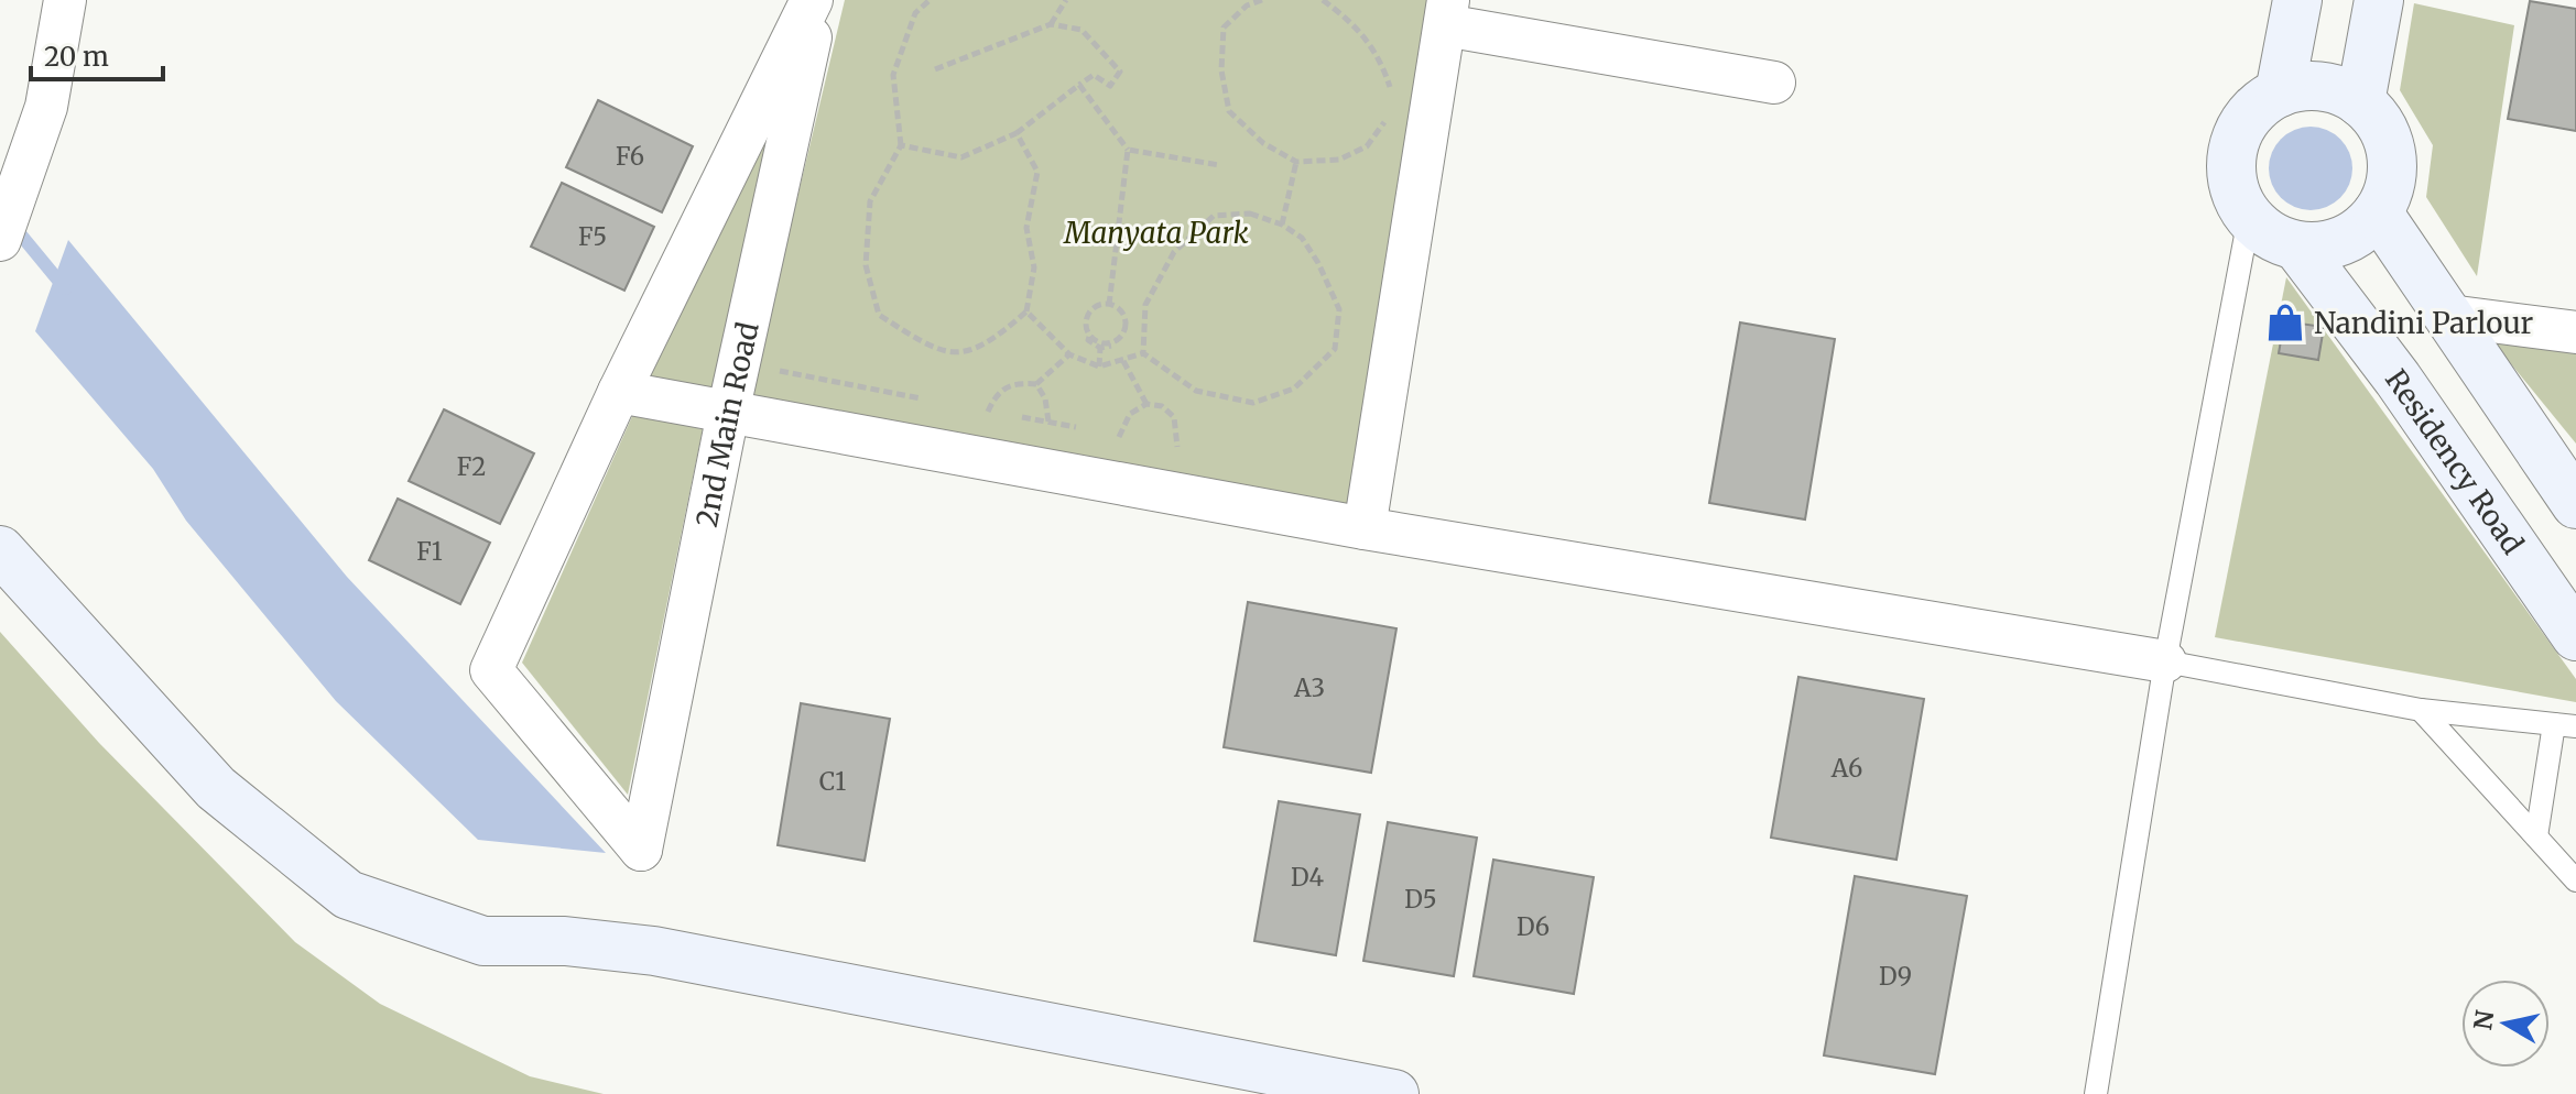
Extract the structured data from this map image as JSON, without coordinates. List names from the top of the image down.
{
  "streets": {
    "street": ["2nd Main Road", "Residency Road"]
  },
  "parks": ["Manyata Park"],
  "places": {
    "shop": ["Nandini Parlour"]
  },
  "house_numbers": [
    "F6",
    "F5",
    "F2",
    "F1",
    "A3",
    "A6",
    "C1",
    "D4",
    "D5",
    "D6",
    "D9"
  ],
  "scale_bar": "20 m",
  "north": "left"
}
